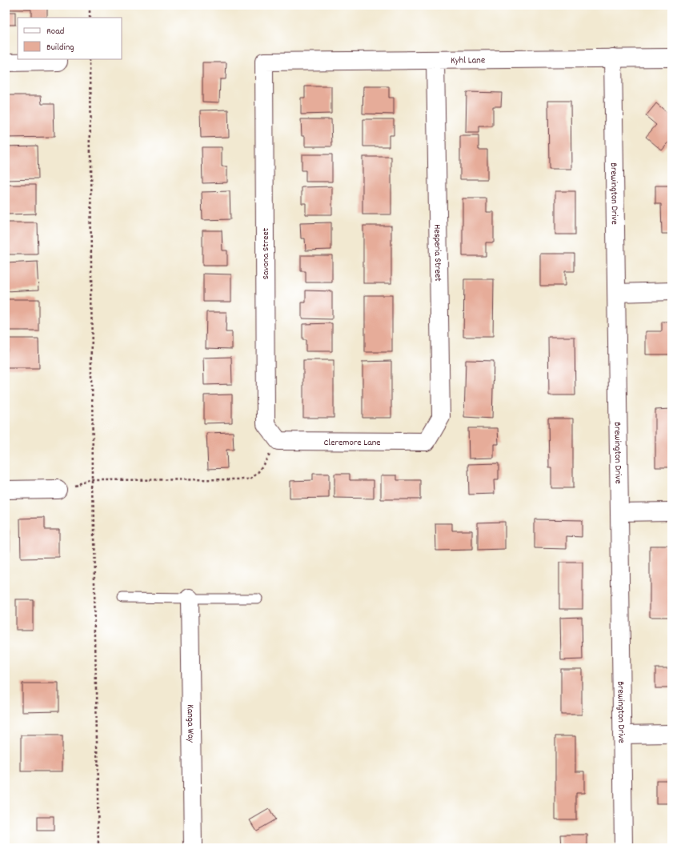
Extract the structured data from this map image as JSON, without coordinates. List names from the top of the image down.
{
  "streets": {
    "street": [
      "Kyhl Lane",
      "Brewington Drive",
      "Hesperia Street",
      "Savona Street",
      "Cleremore Lane",
      "Kanga Way"
    ]
  },
  "crossings": [
    ["Kyhl Lane", "Brewington Drive"],
    ["Kyhl Lane", "Hesperia Street"],
    ["Kyhl Lane", "Savona Street"],
    ["Hesperia Street", "Cleremore Lane"],
    ["Savona Street", "Cleremore Lane"]
  ],
  "legend": ["Road", "Building"]
}
